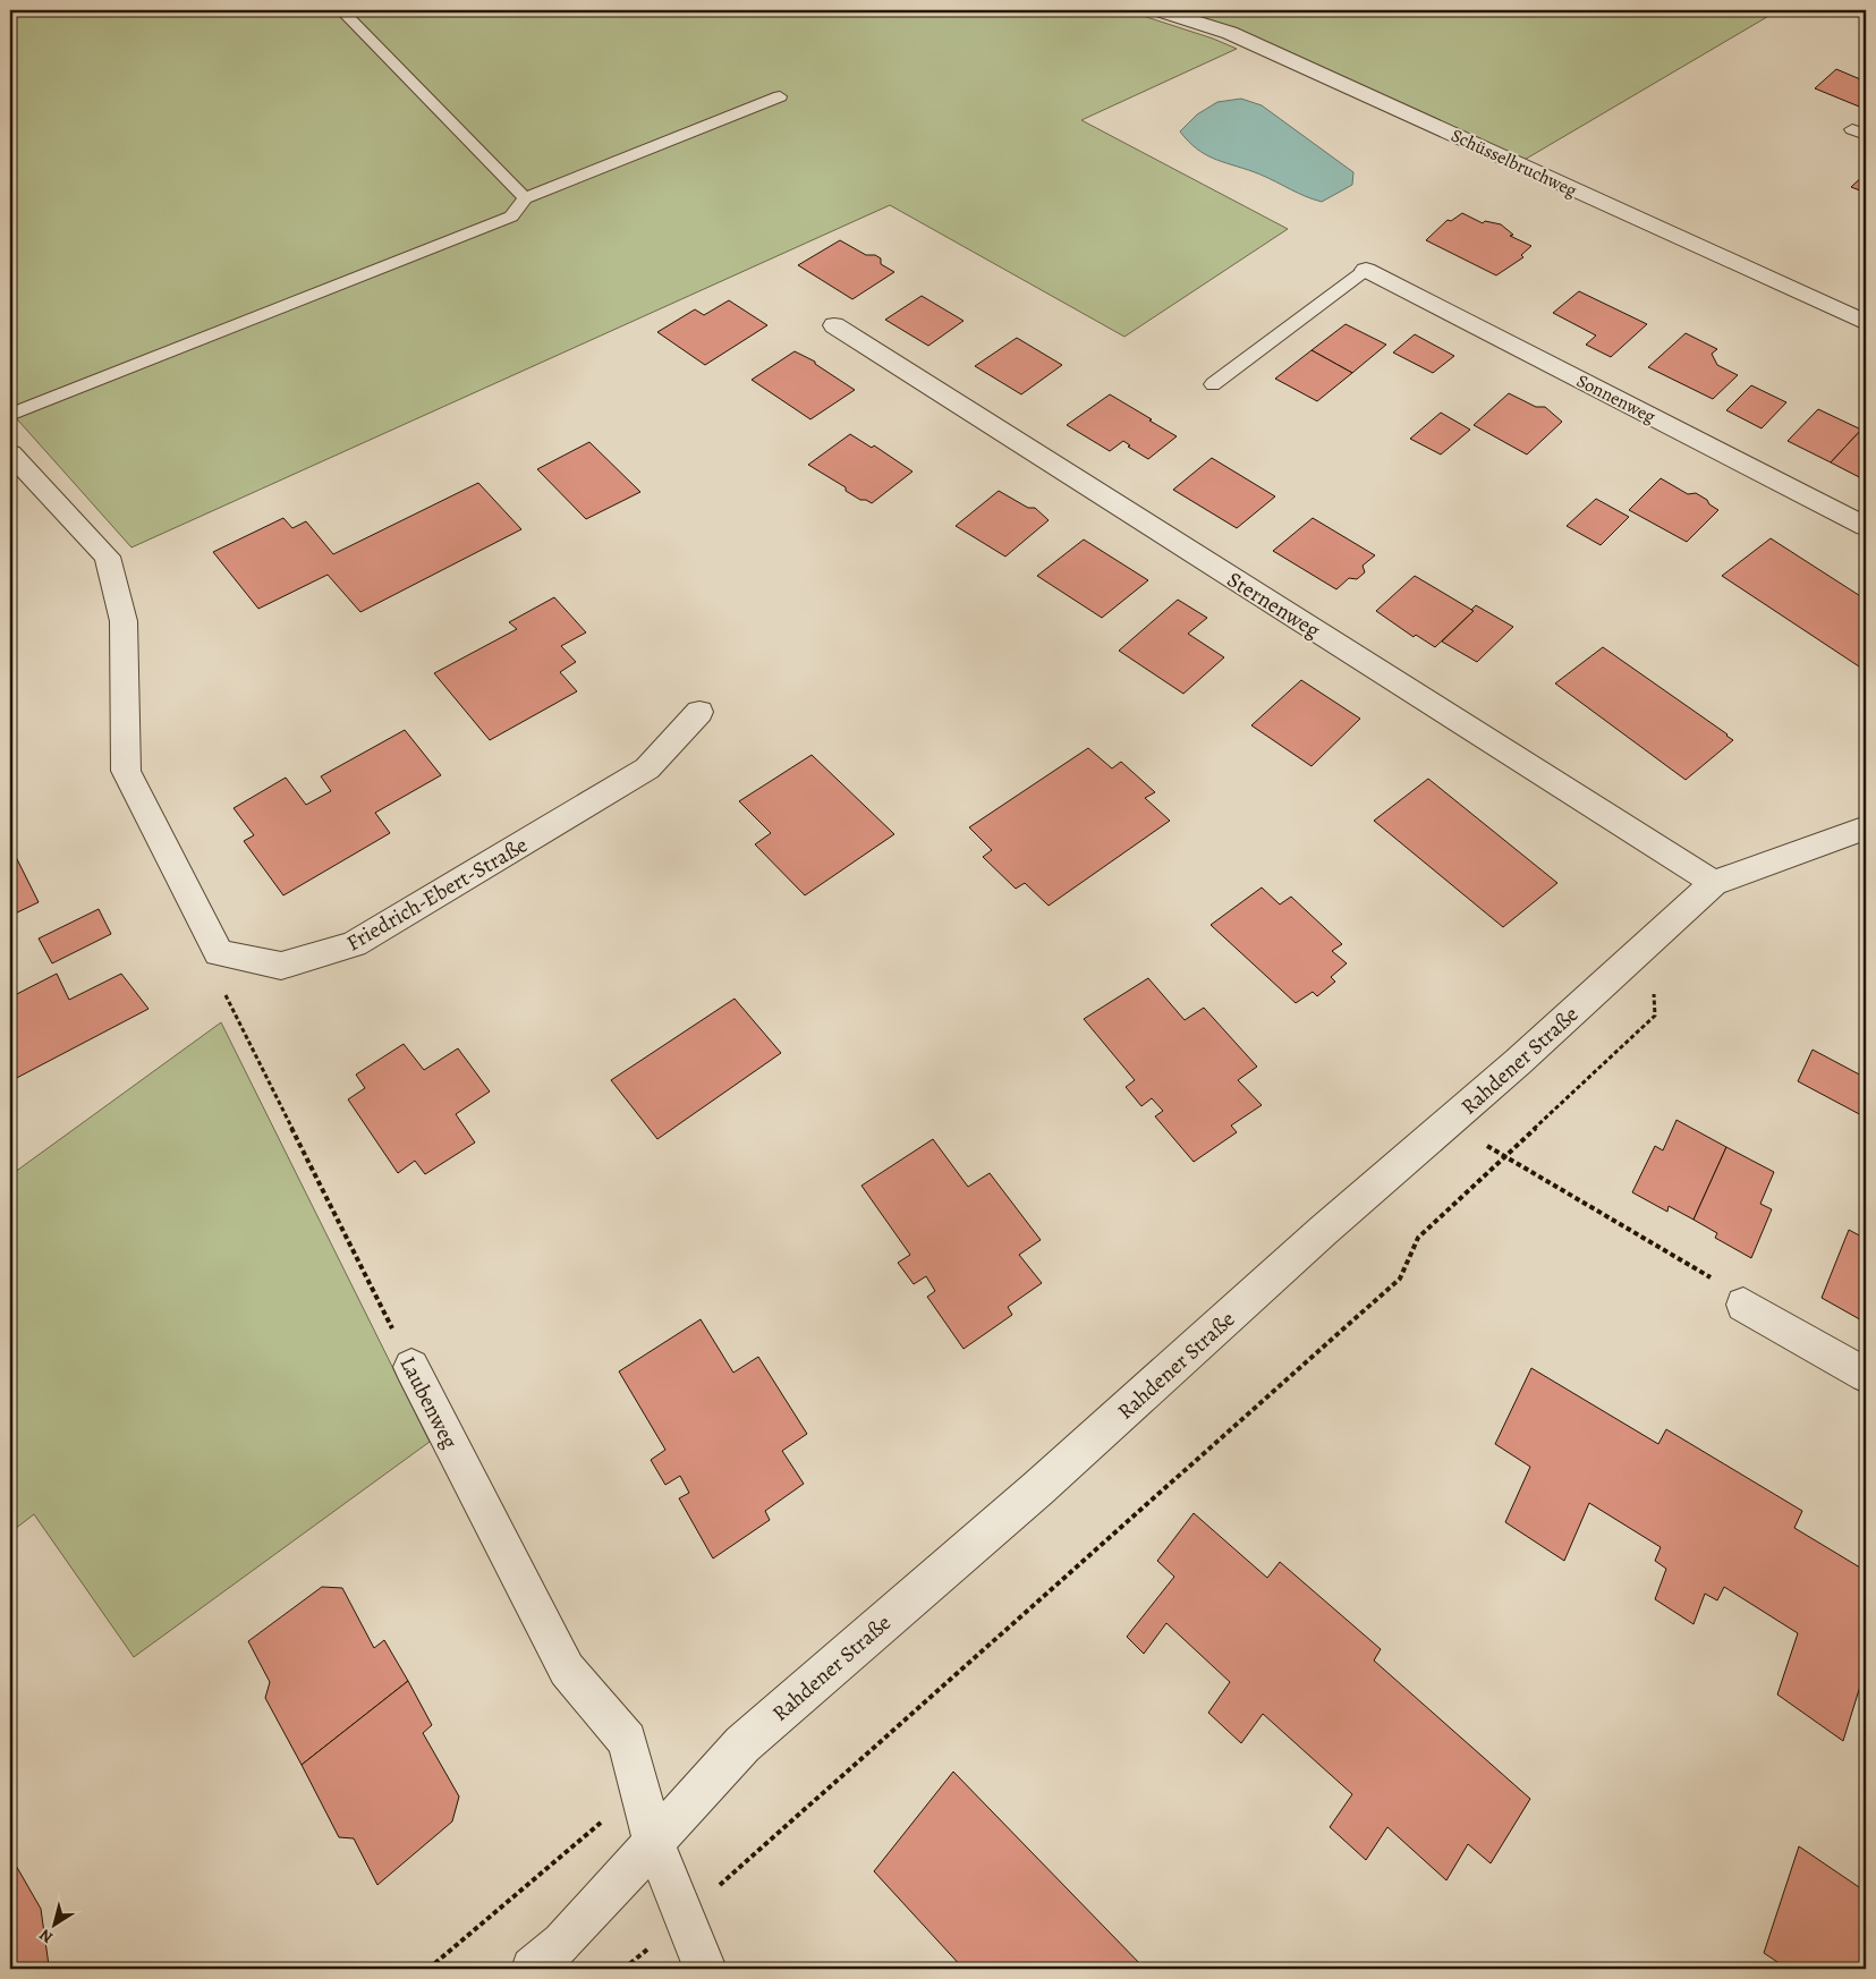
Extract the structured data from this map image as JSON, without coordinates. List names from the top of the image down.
{
  "streets": {
    "street": [
      "Schüsselbruchweg",
      "Sonnenweg",
      "Sternenweg",
      "Friedrich-Ebert-Straße",
      "Rahdener Straße",
      "Laubenweg"
    ]
  },
  "crossings": [
    ["Sternenweg", "Rahdener Straße"],
    ["Friedrich-Ebert-Straße", "Laubenweg"],
    ["Rahdener Straße", "Laubenweg"]
  ],
  "north": "bottom left"
}
